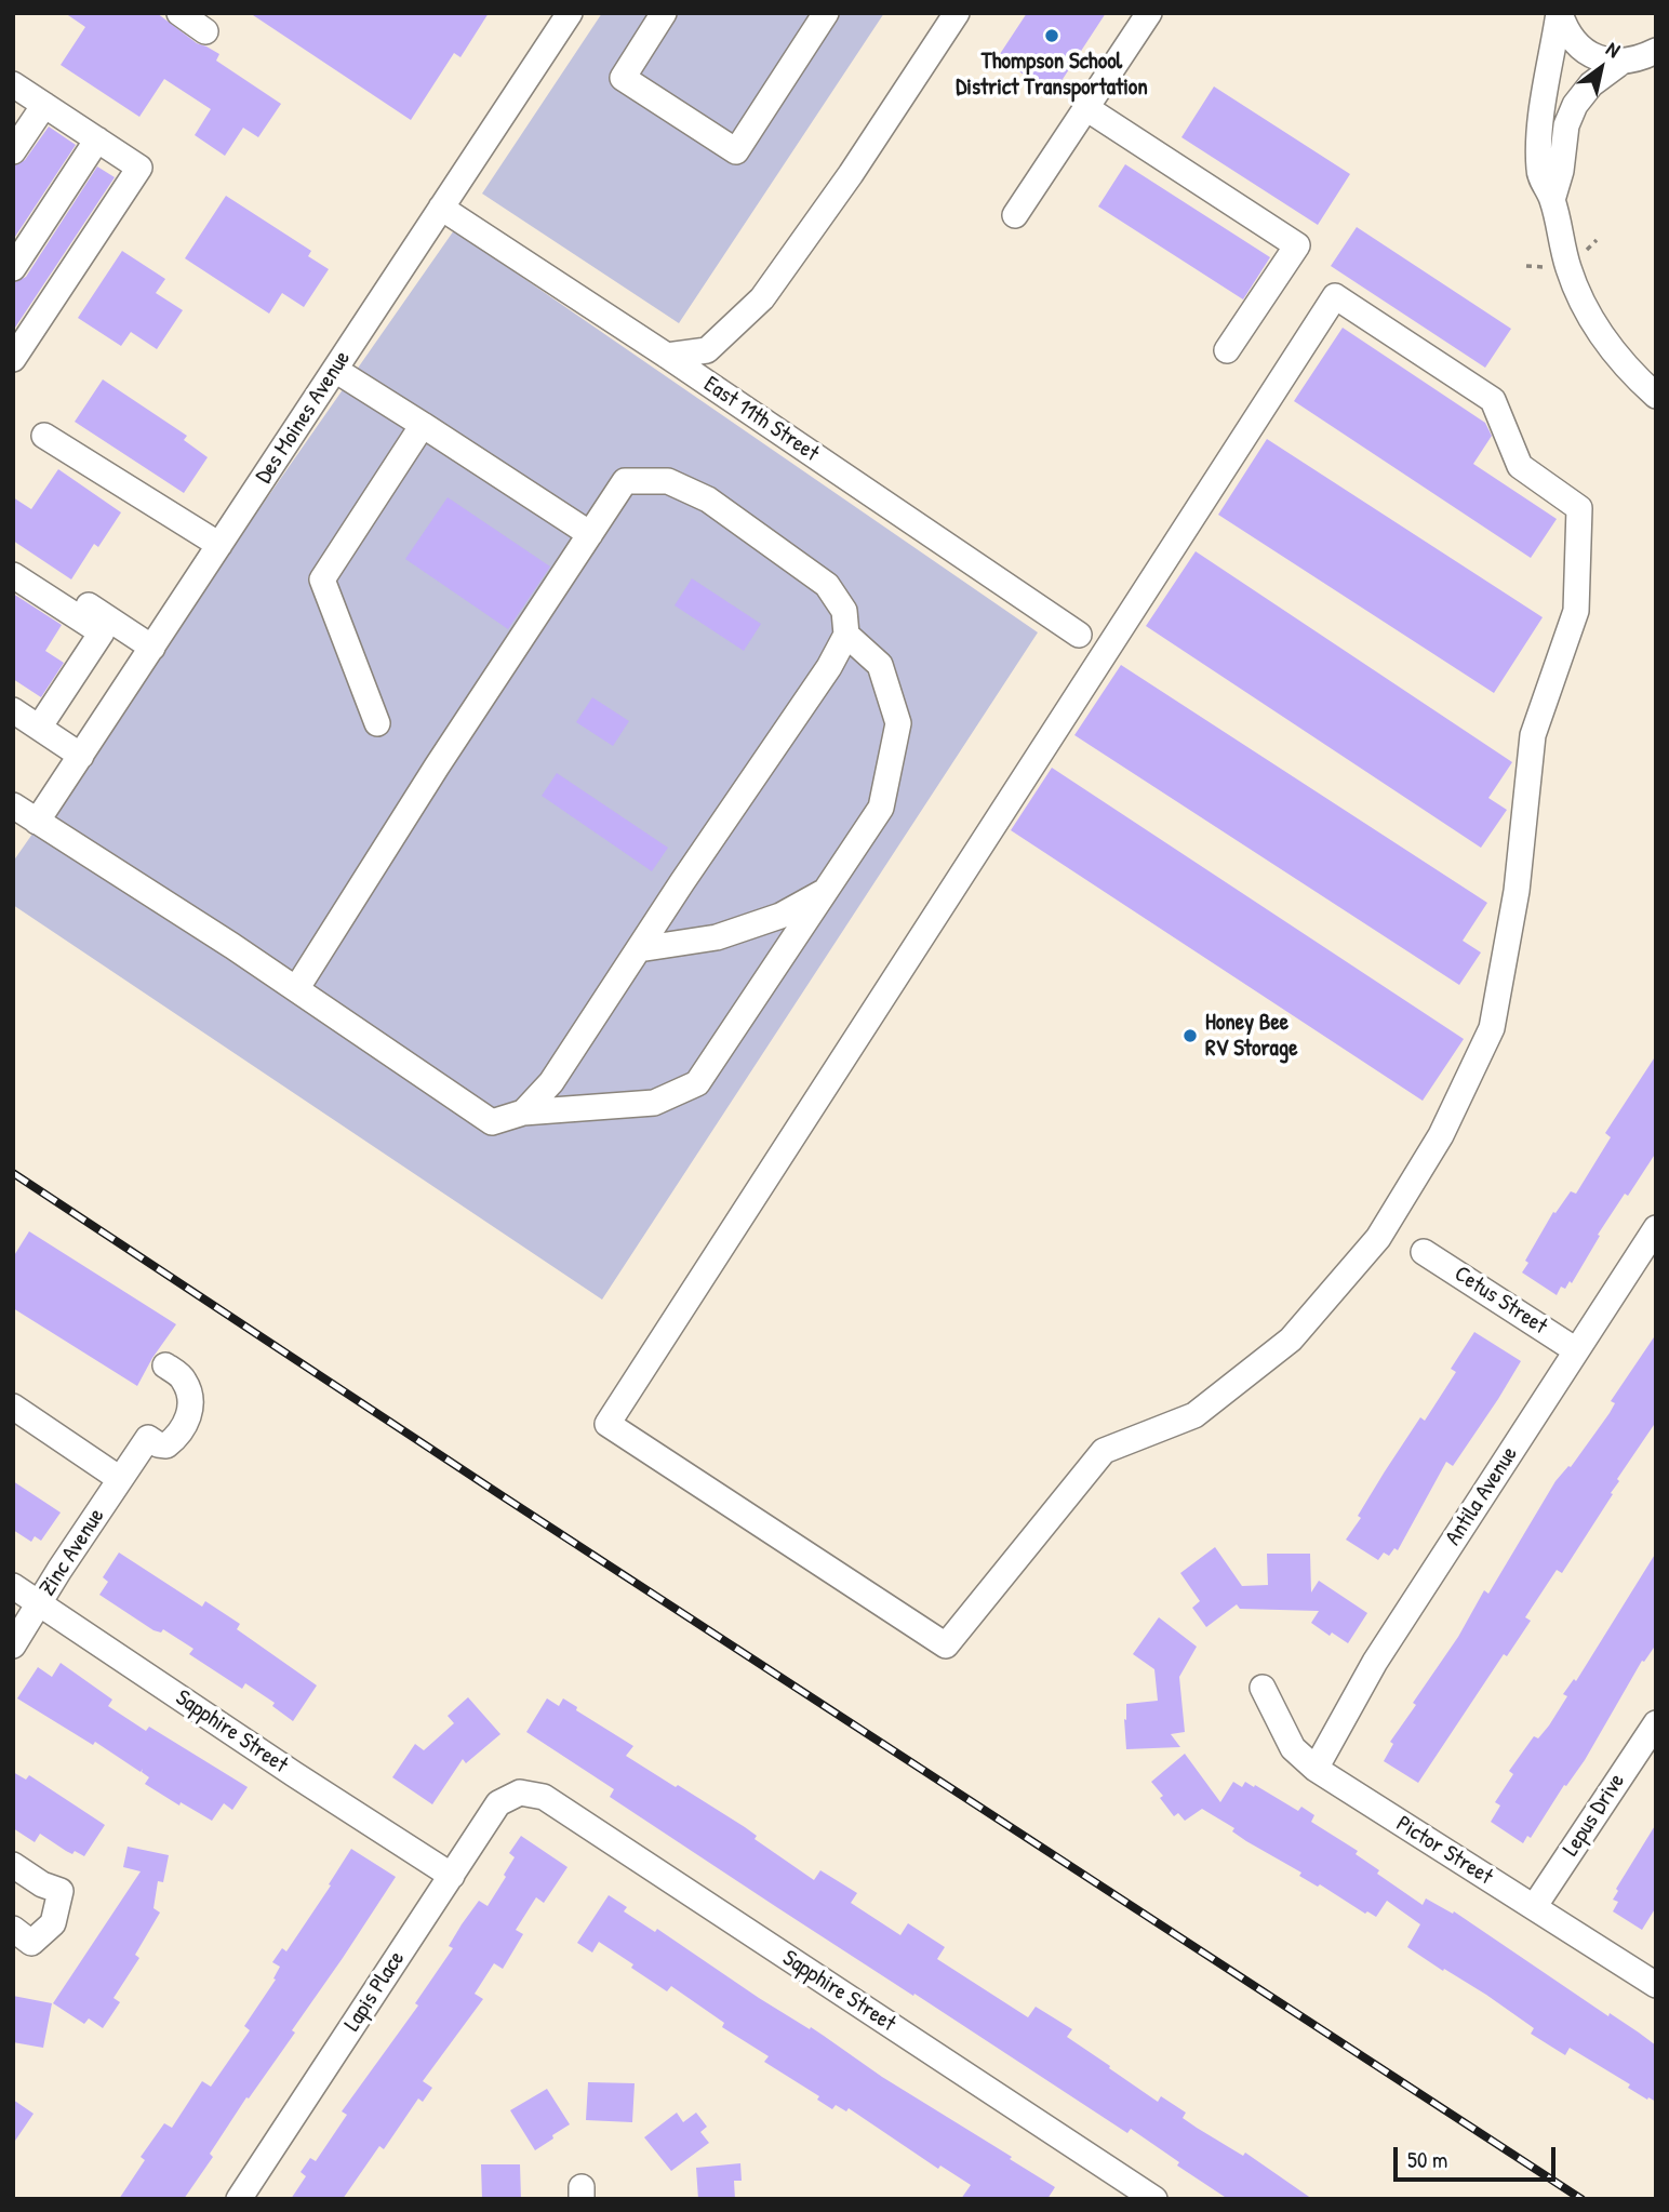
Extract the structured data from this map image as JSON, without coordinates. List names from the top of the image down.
{
  "streets": {
    "street": [
      "Des Moines Avenue",
      "East 11th Street",
      "Cetus Street",
      "Antila Avenue",
      "Zinc Avenue",
      "Sapphire Street",
      "Lepus Drive",
      "Pictor Street",
      "Lapis Place"
    ]
  },
  "crossings": [
    ["Des Moines Avenue", "East 11th Street"],
    ["Cetus Street", "Antila Avenue"],
    ["Antila Avenue", "Pictor Street"],
    ["Zinc Avenue", "Sapphire Street"],
    ["Sapphire Street", "Lapis Place"],
    ["Lepus Drive", "Pictor Street"]
  ],
  "places": ["Thompson School District Transportation", "Honey Bee RV Storage"],
  "scale_bar": "50 m",
  "north": "top right"
}
